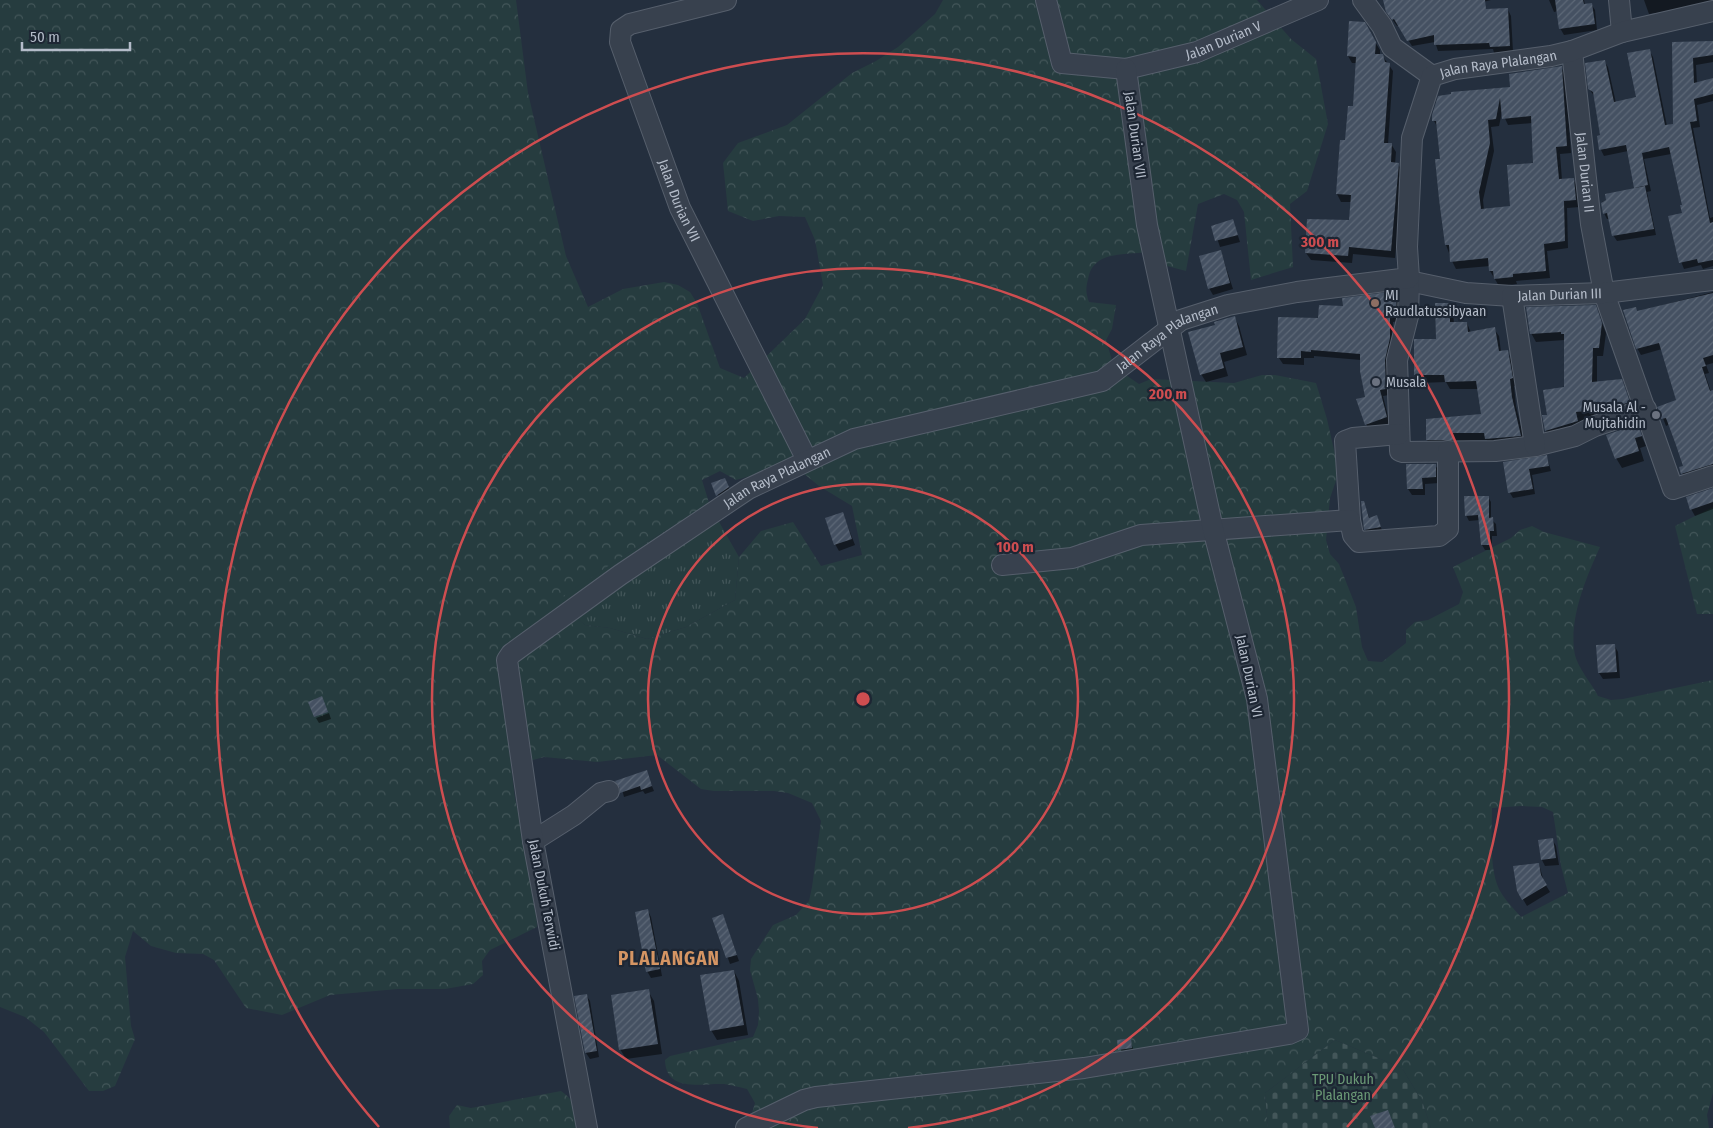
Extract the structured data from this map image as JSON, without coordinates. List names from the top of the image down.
{
  "streets": {
    "street": [
      "Jalan Durian V",
      "Jalan Raya Plalangan",
      "Jalan Durian VII",
      "Jalan Durian II",
      "Jalan Durian III",
      "Jalan Durian VI",
      "Jalan Dukuh Terwidi"
    ]
  },
  "crossings": [
    ["Jalan Durian V", "Jalan Durian VII"],
    ["Jalan Raya Plalangan", "Jalan Durian VII"],
    ["Jalan Raya Plalangan", "Jalan Durian II"],
    ["Jalan Raya Plalangan", "Jalan Durian III"],
    ["Jalan Raya Plalangan", "Jalan Durian VI"],
    ["Jalan Raya Plalangan", "Jalan Dukuh Terwidi"],
    ["Jalan Durian VII", "Jalan Durian VI"],
    ["Jalan Durian II", "Jalan Durian III"]
  ],
  "districts": ["PLALANGAN"],
  "parks": ["TPU Dukuh Plalangan"],
  "places": ["MI Raudlatussibyaan", "Musala", "Musala Al - Mujtahidin"],
  "scale_bar": "50 m",
  "rings": ["300 m", "200 m", "100 m"]
}
